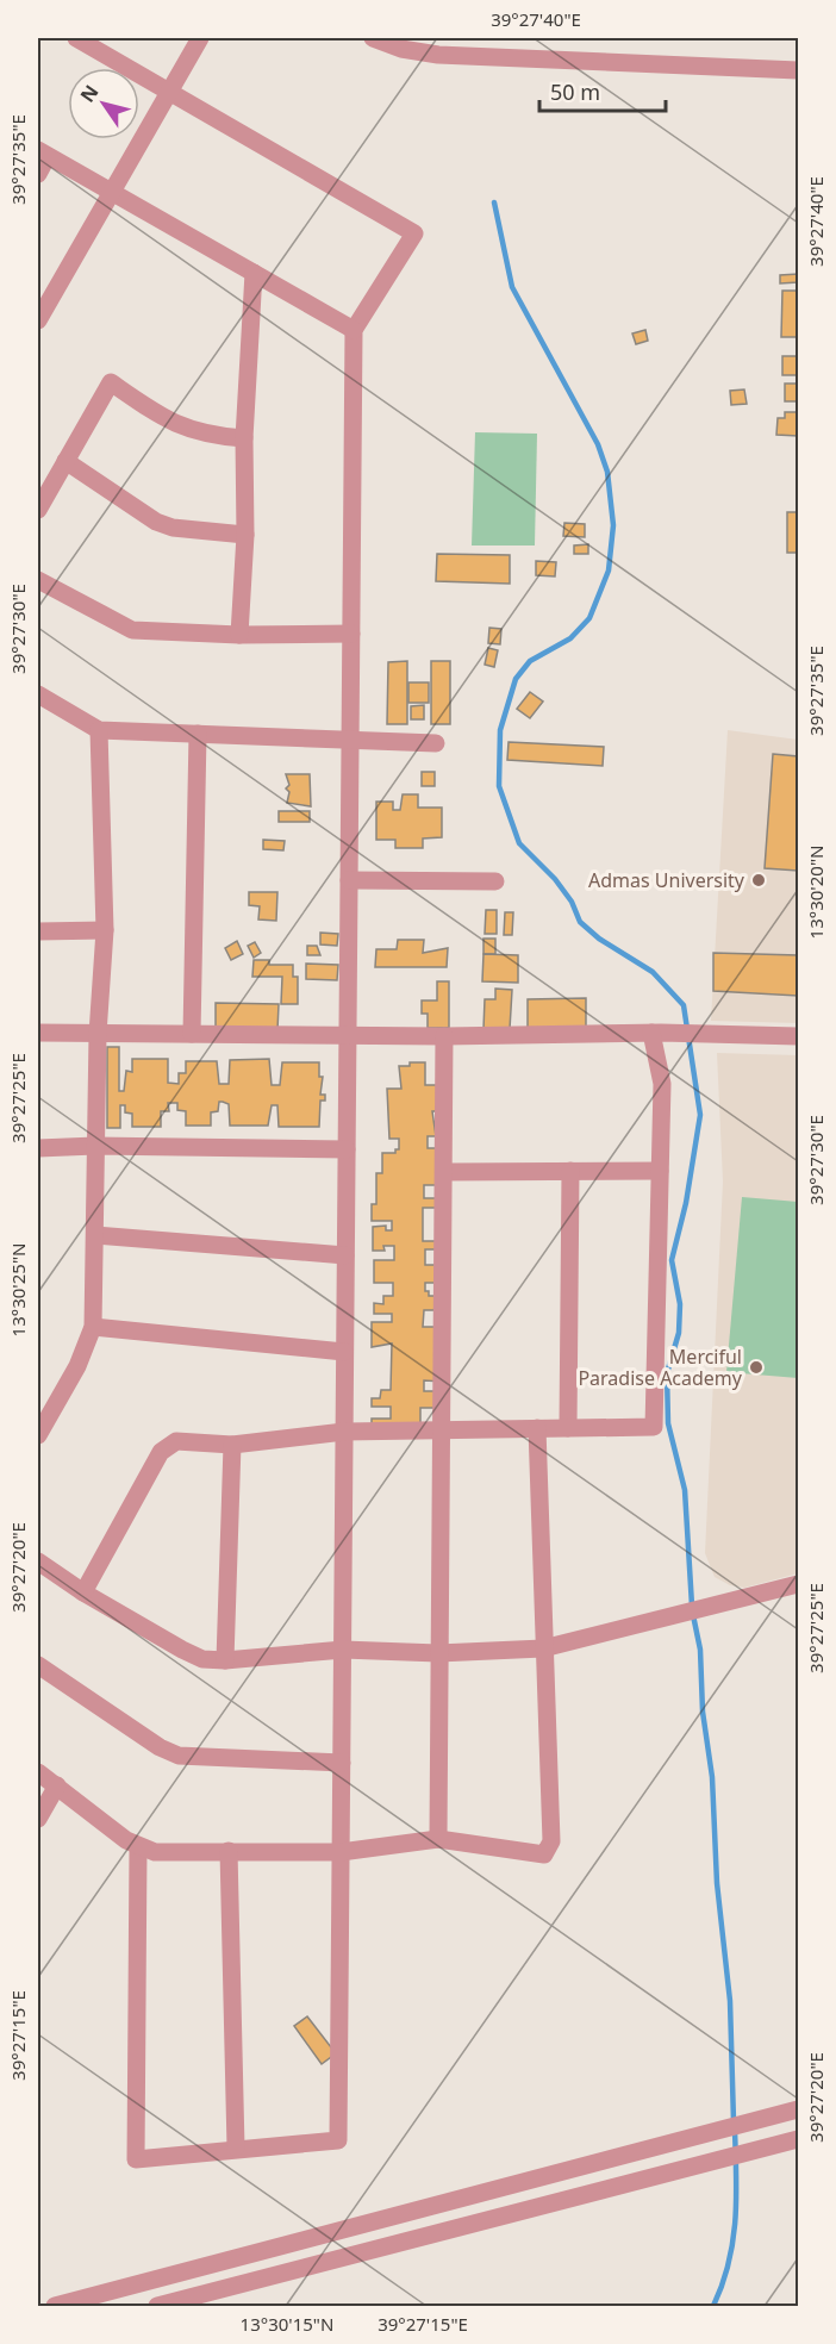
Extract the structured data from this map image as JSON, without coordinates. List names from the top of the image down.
{
  "places": ["Admas University", "Merciful Paradise Academy"],
  "scale_bar": "50 m",
  "north": "top left",
  "coordinates": [
    "39°27'40\"E",
    "39°27'35\"E",
    "39°27'30\"E",
    "13°30'20\"N",
    "39°27'25\"E",
    "13°30'25\"N",
    "39°27'20\"E",
    "39°27'15\"E",
    "13°30'15\"N"
  ]
}
